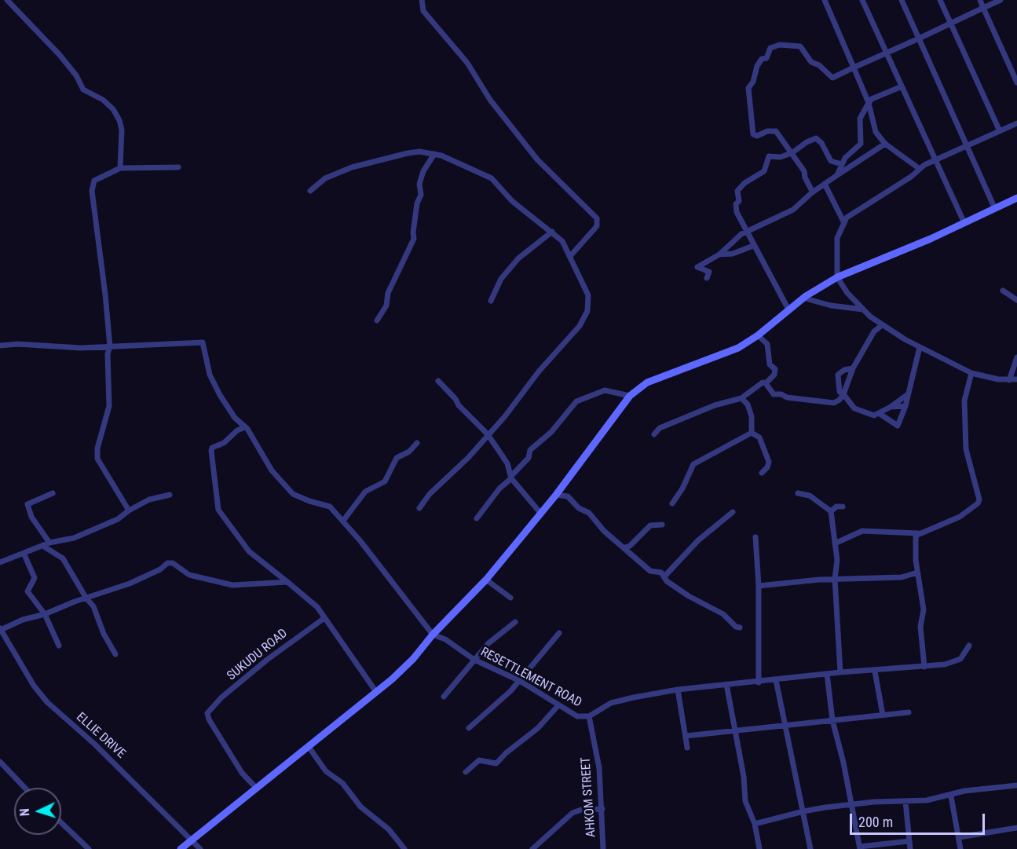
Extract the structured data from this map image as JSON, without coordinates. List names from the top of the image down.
{
  "streets": {
    "street": [
      "SUKUDU ROAD",
      "RESETTLEMENT ROAD",
      "ELLIE DRIVE",
      "AHKOM STREET"
    ]
  },
  "crossings": [
    ["RESETTLEMENT ROAD", "AHKOM STREET"]
  ],
  "scale_bar": "200 m",
  "north": "left"
}
